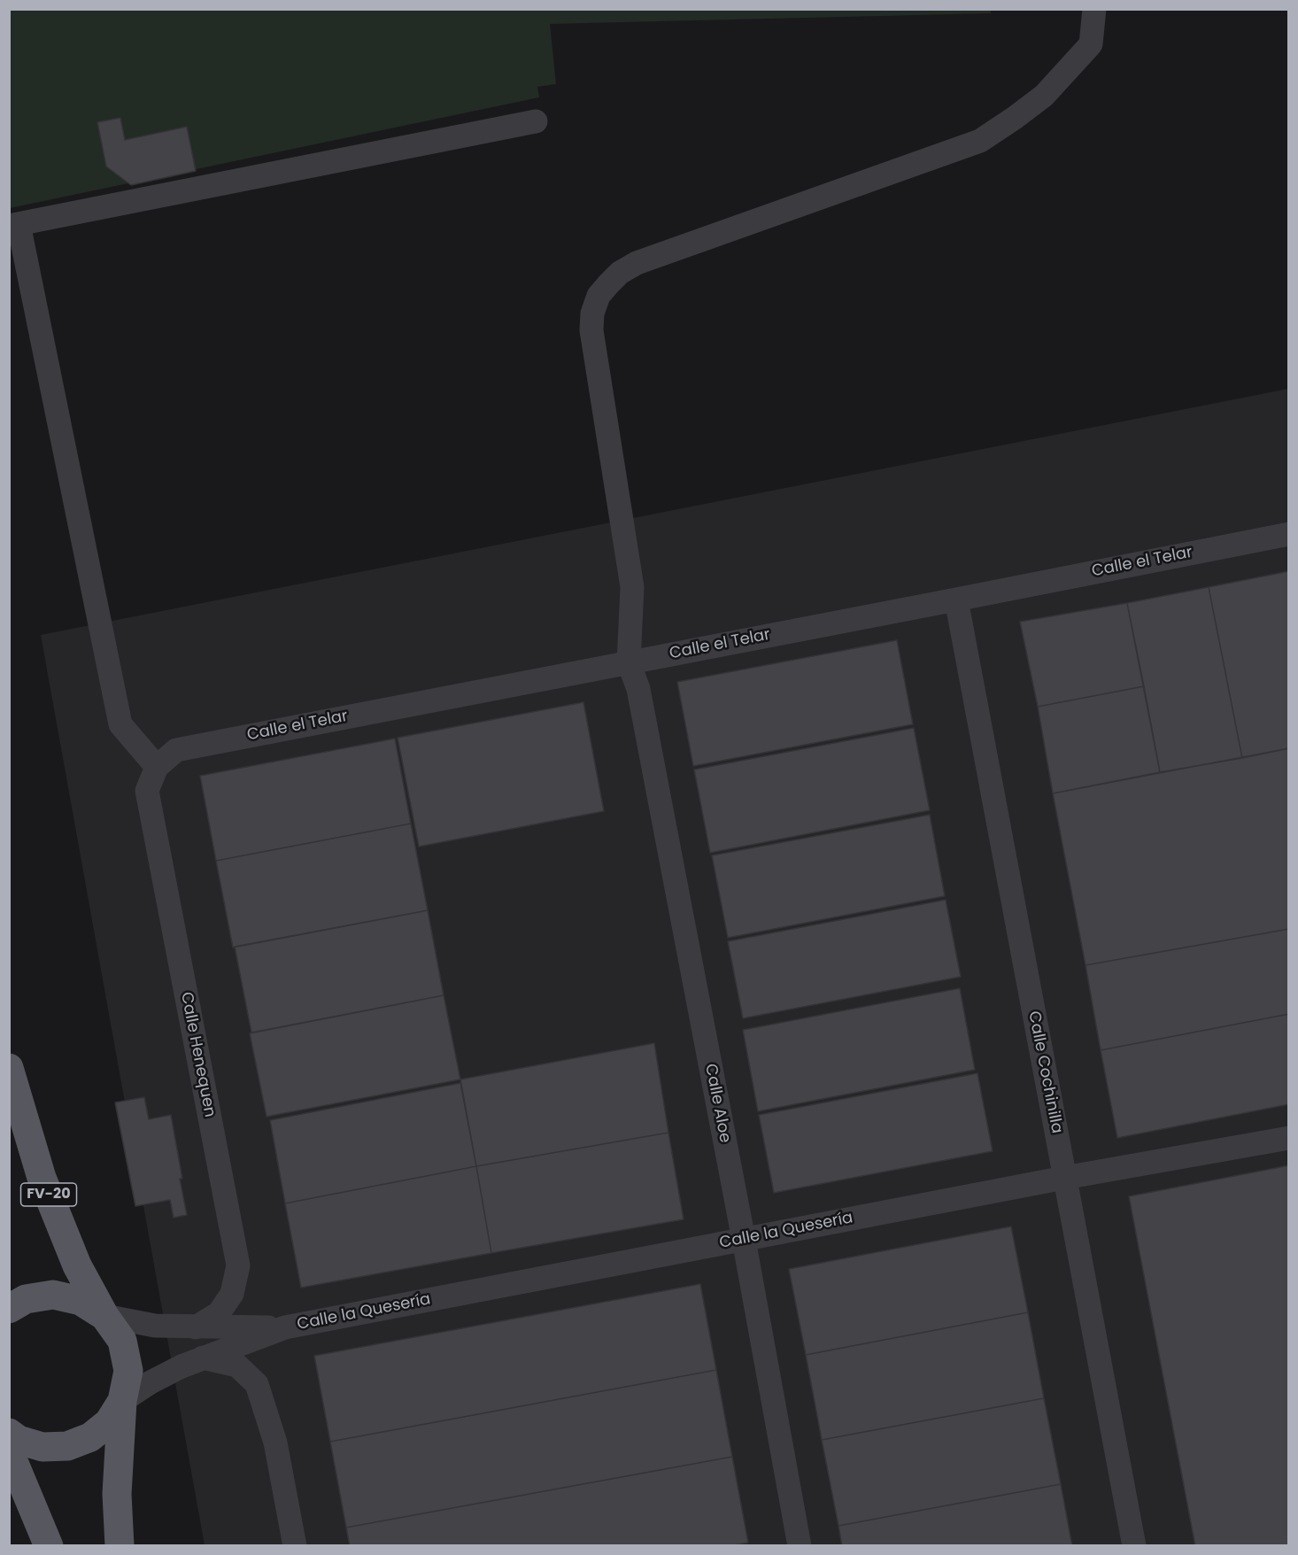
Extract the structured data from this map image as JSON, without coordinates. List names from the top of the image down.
{
  "streets": {
    "main road": ["FV-20"],
    "street": [
      "Calle el Telar",
      "Calle Henequen",
      "Calle Cochinilla",
      "Calle Aloe",
      "Calle la Quesería"
    ]
  },
  "crossings": [
    ["Calle el Telar", "Calle Henequen"],
    ["Calle el Telar", "Calle Cochinilla"],
    ["Calle el Telar", "Calle Aloe"],
    ["Calle Henequen", "Calle la Quesería"],
    ["Calle Cochinilla", "Calle la Quesería"],
    ["Calle Aloe", "Calle la Quesería"],
    ["FV-20", "Calle la Quesería"]
  ]
}
